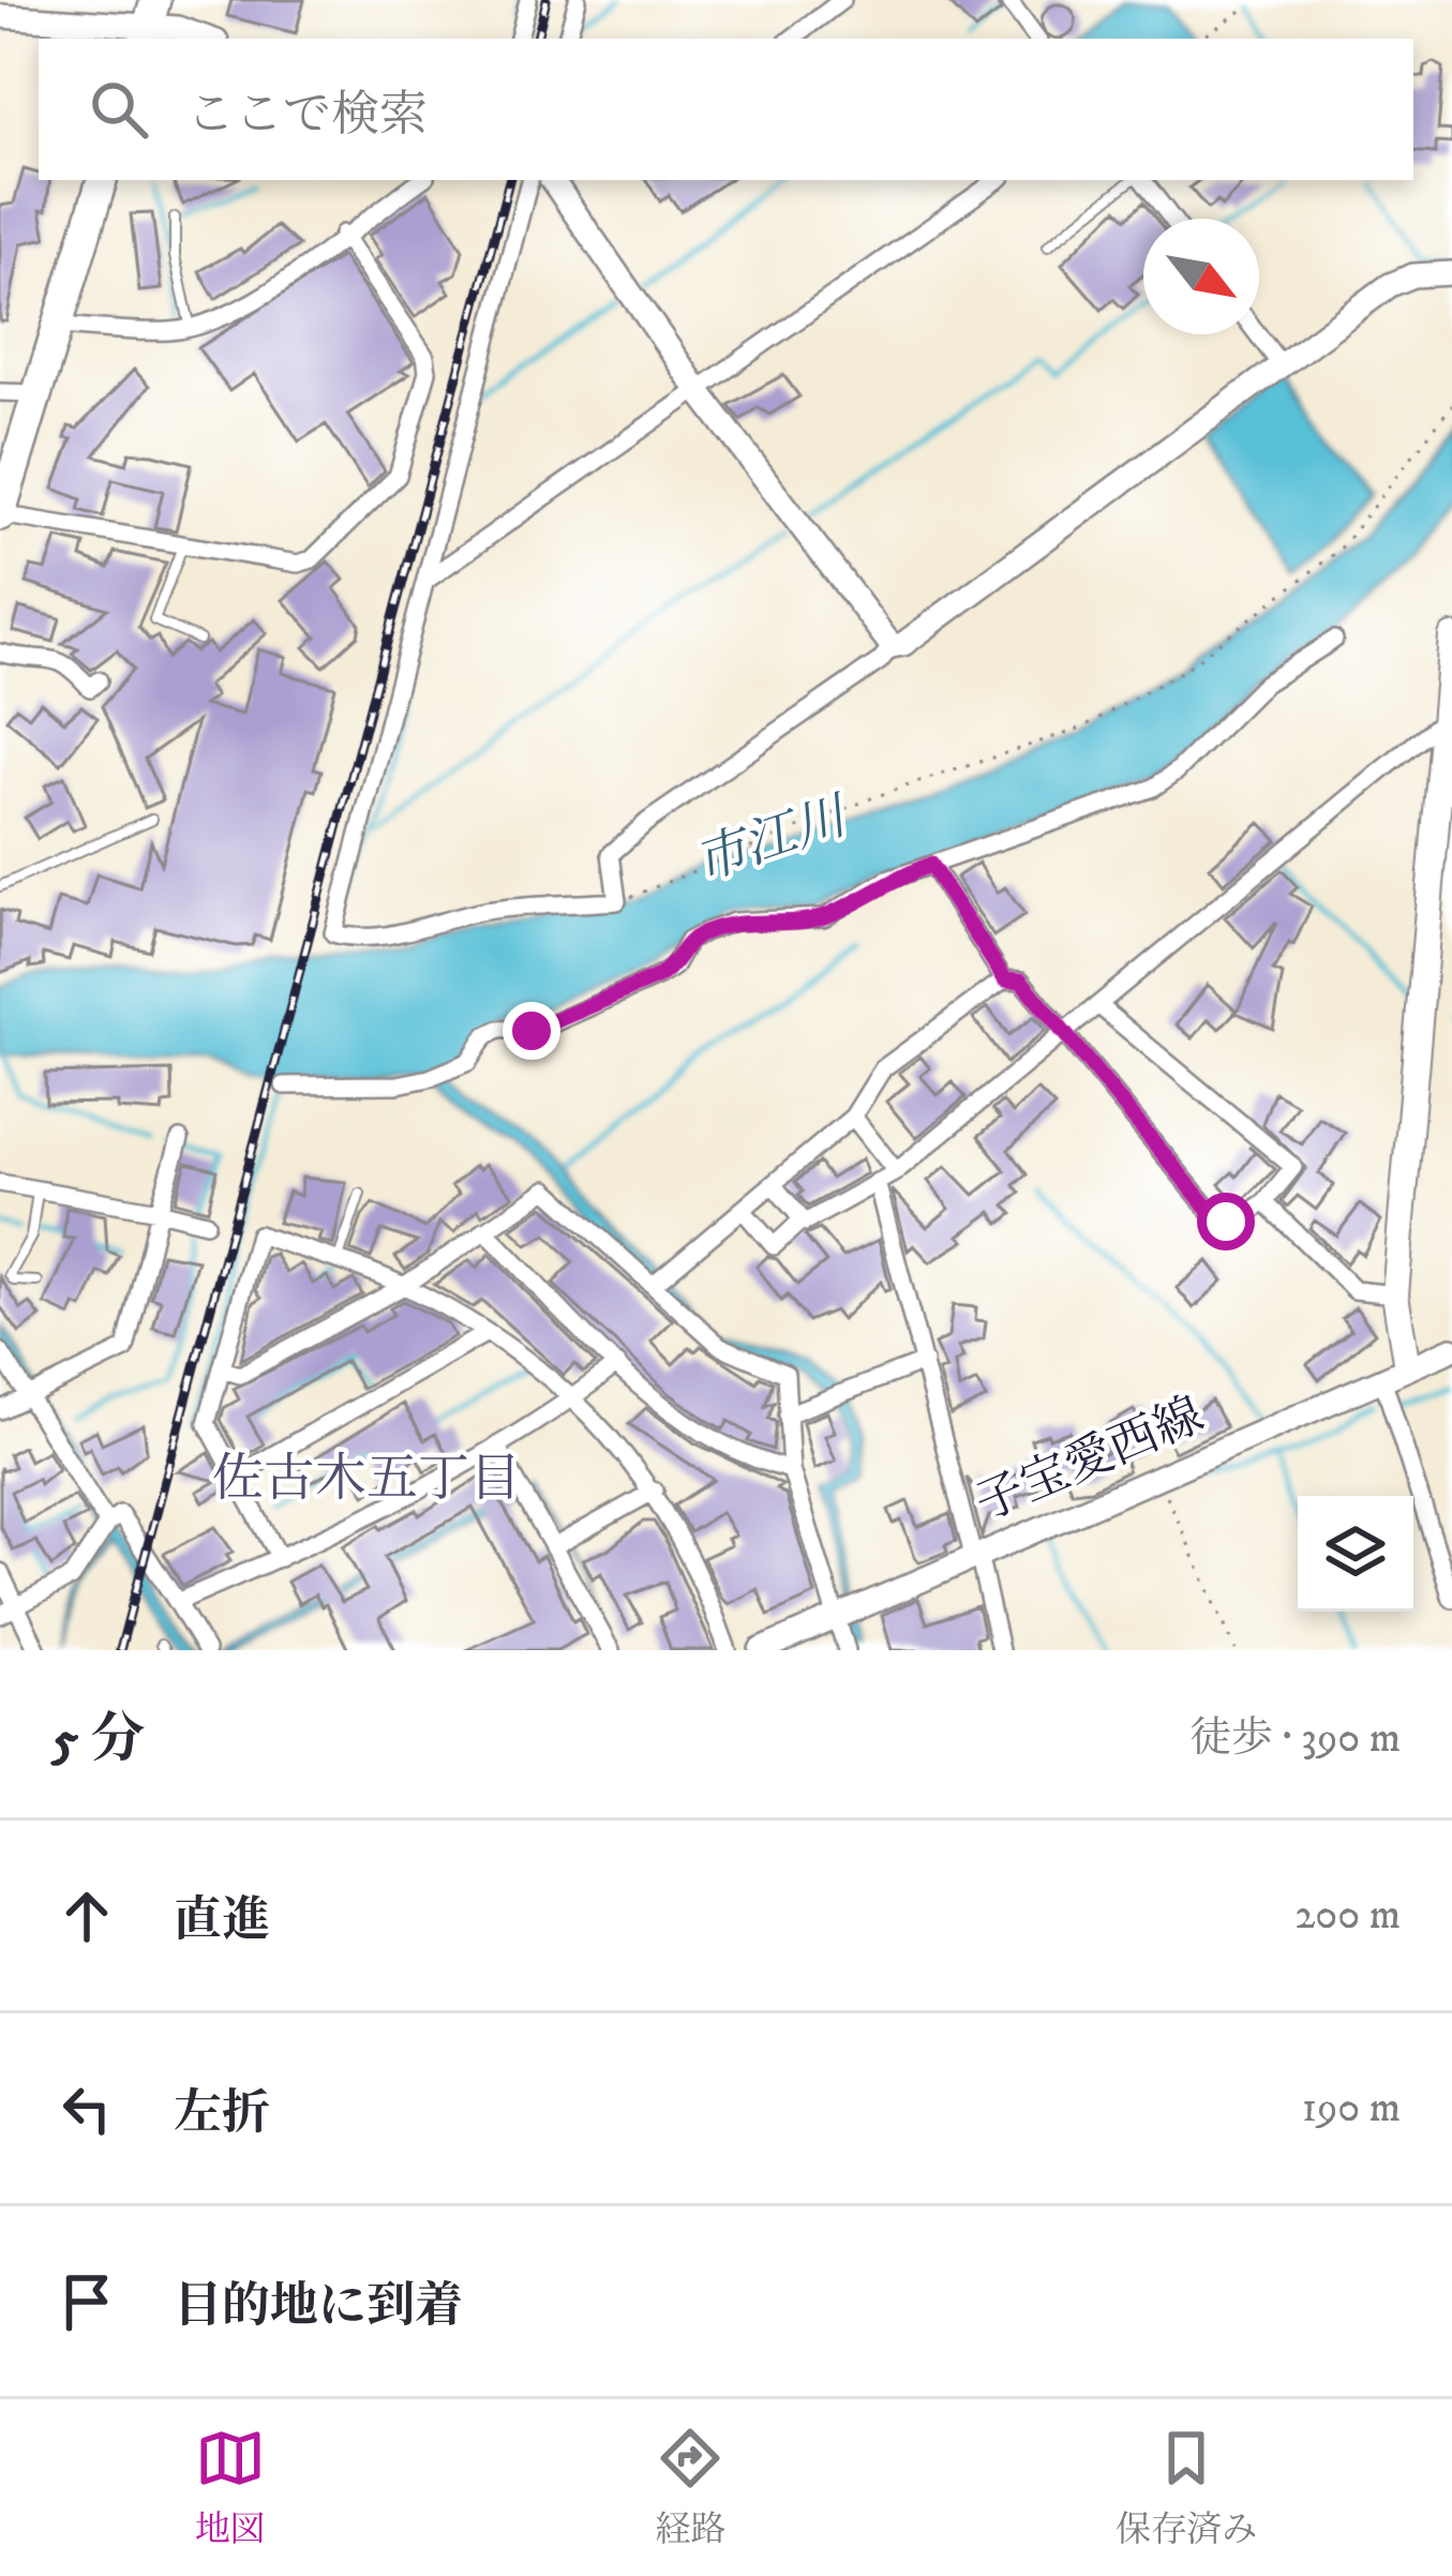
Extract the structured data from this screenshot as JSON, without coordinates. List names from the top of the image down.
{
  "streets": {
    "street": ["子宝愛西線"]
  },
  "districts": ["佐古木五丁目"],
  "water": ["市江川"],
  "north": "bottom right",
  "page": {
    "search": "ここで検索",
    "heading": ["5 分", "徒歩 · 390 m"],
    "list": [
      ["直進", "200 m"],
      ["左折", "190 m"],
      "目的地に到着"
    ],
    "nav": ["地図", "経路", "保存済み"]
  }
}
